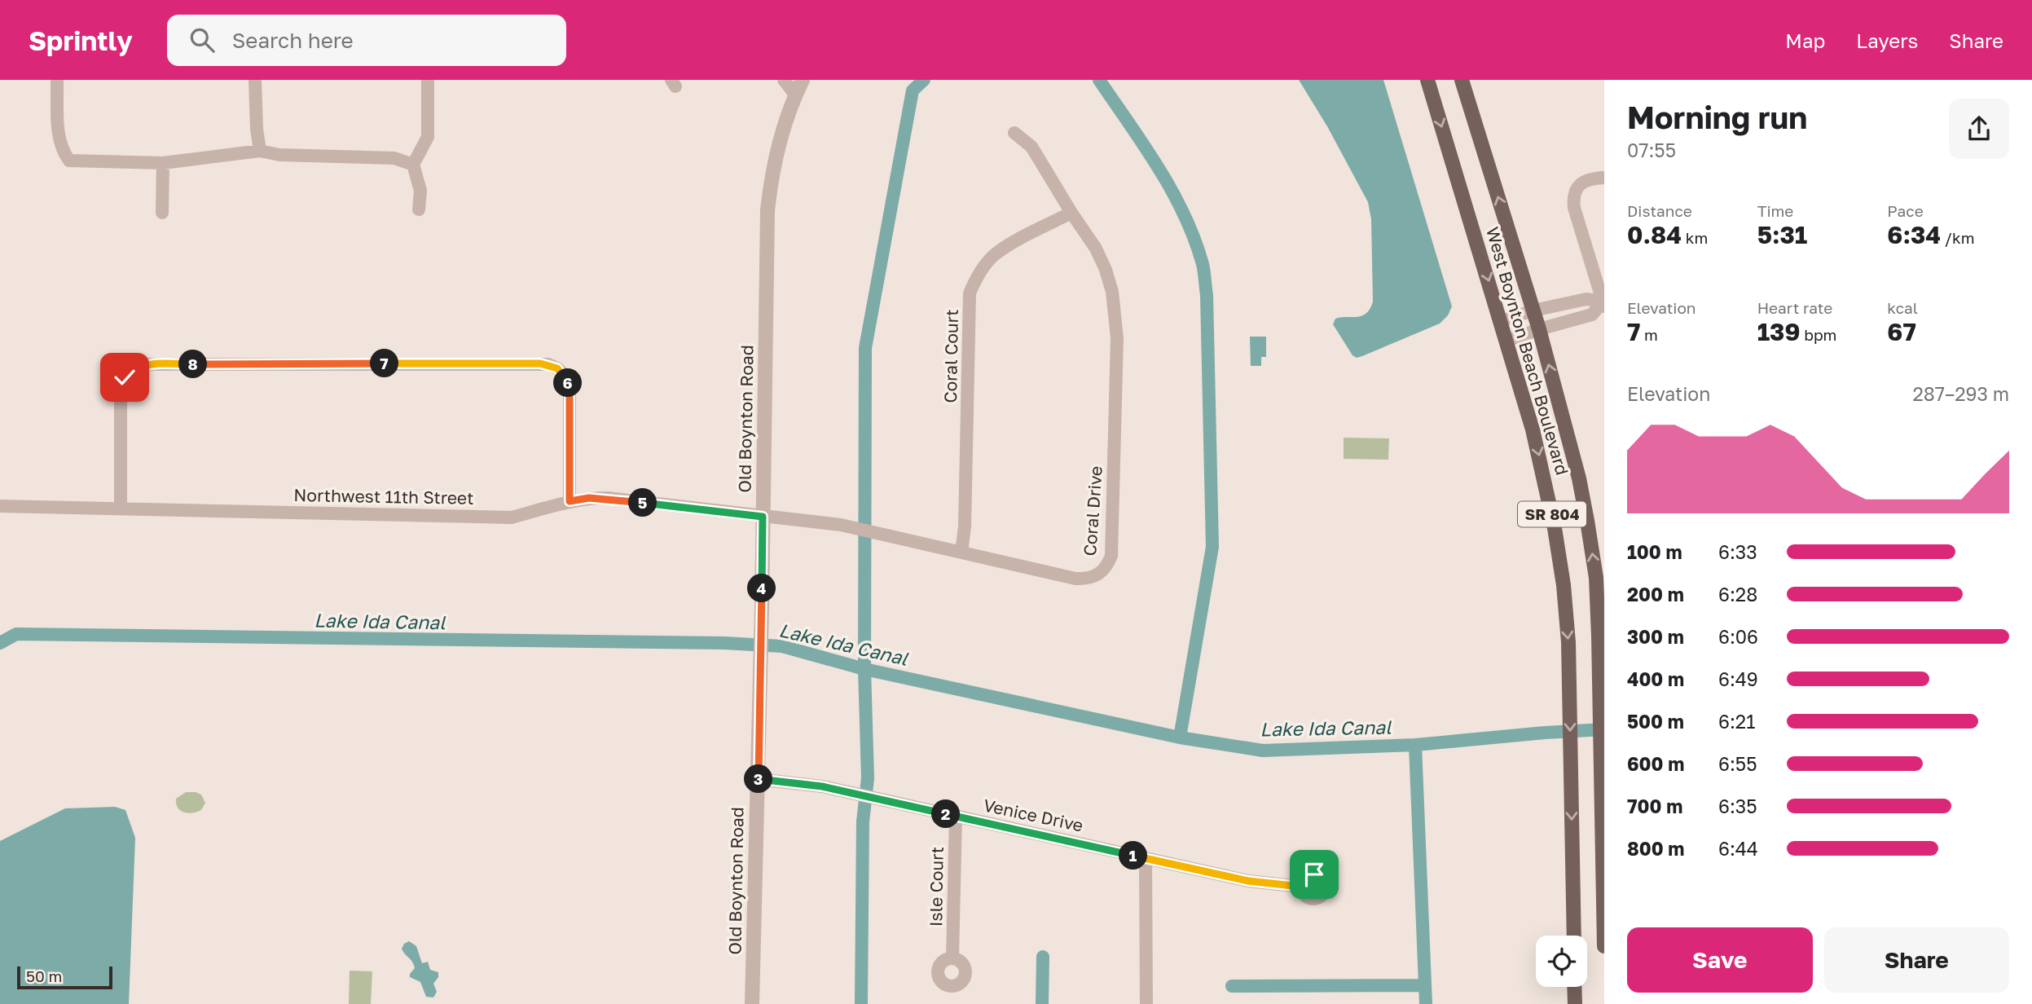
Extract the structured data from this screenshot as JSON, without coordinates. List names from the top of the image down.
{
  "streets": {
    "main road": ["West Boynton Beach Boulevard", "SR 804"],
    "street": [
      "Coral Court",
      "Old Boynton Road",
      "Northwest 11th Street",
      "Coral Drive",
      "Venice Drive",
      "Isle Court"
    ]
  },
  "crossings": [
    ["Coral Court", "Coral Drive"],
    ["Old Boynton Road", "Northwest 11th Street"],
    ["Old Boynton Road", "Coral Drive"],
    ["Old Boynton Road", "Venice Drive"],
    ["Northwest 11th Street", "Coral Drive"],
    ["Venice Drive", "Isle Court"]
  ],
  "water": ["Lake Ida Canal"],
  "scale_bar": "50 m",
  "page": {
    "header": "Sprintly",
    "search": "Search here",
    "nav": ["Map", "Layers", "Share"],
    "heading": ["Morning run", "07:55"],
    "stats": [
      ["Distance", "0.84 km"],
      ["Time", "5:31"],
      ["Pace", "6:34 /km"],
      ["Elevation", "7 m"],
      ["Heart rate", "139 bpm"],
      ["kcal", "67"]
    ],
    "pins": [
      "7",
      "8",
      "6",
      "5",
      "4",
      "3",
      "2",
      "1"
    ],
    "chart": ["Elevation", "287–293 m"],
    "list": [
      {
        "name": "100 m",
        "note": "6:33"
      },
      {
        "name": "200 m",
        "note": "6:28"
      },
      {
        "name": "300 m",
        "note": "6:06"
      },
      {
        "name": "400 m",
        "note": "6:49"
      },
      {
        "name": "500 m",
        "note": "6:21"
      },
      {
        "name": "600 m",
        "note": "6:55"
      },
      {
        "name": "700 m",
        "note": "6:35"
      },
      {
        "name": "800 m",
        "note": "6:44"
      }
    ],
    "buttons": ["Save", "Share"],
    "scale": "50 m"
  }
}
